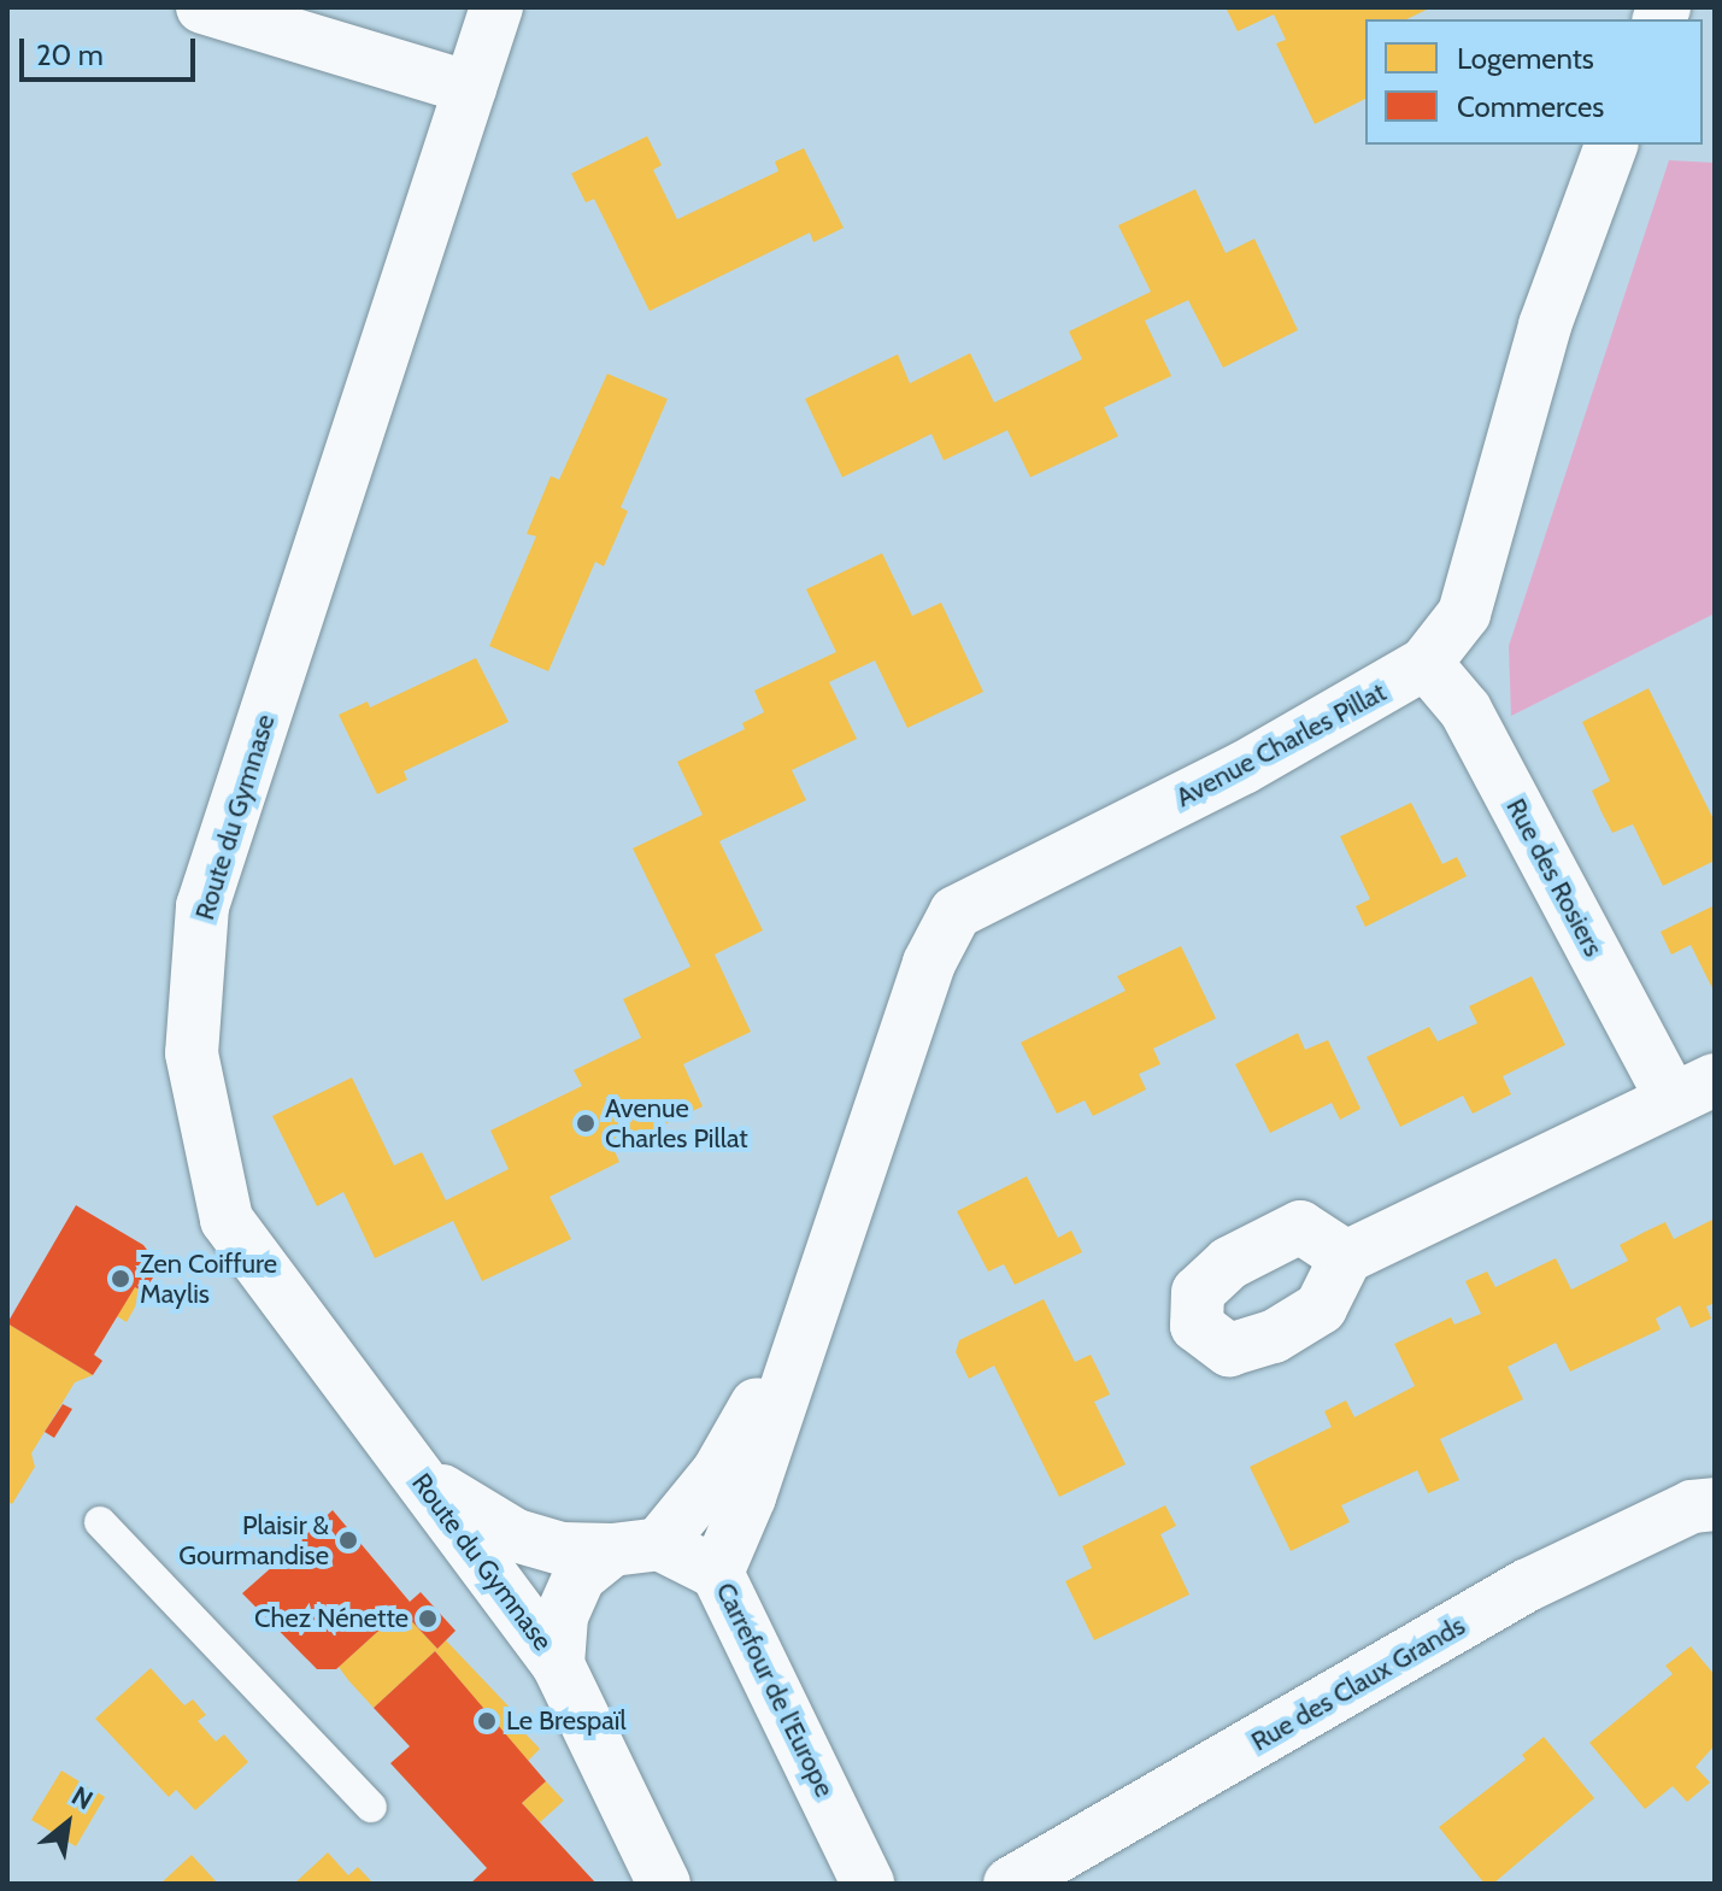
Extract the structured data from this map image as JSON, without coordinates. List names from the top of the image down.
{
  "streets": {
    "street": [
      "Avenue Charles Pillat",
      "Route du Gymnase",
      "Rue des Rosiers",
      "Rue des Claux Grands",
      "Carrefour de l'Europe"
    ]
  },
  "crossings": [
    ["Avenue Charles Pillat", "Rue des Rosiers"],
    ["Avenue Charles Pillat", "Carrefour de l'Europe"]
  ],
  "places": [
    "Avenue Charles Pillat",
    "Zen Coiffure Maylis",
    "Plaisir & Gourmandise",
    "Chez Nénette",
    "Le Brespaïl"
  ],
  "legend": ["Logements", "Commerces"],
  "scale_bar": "20 m",
  "north": "top right"
}
